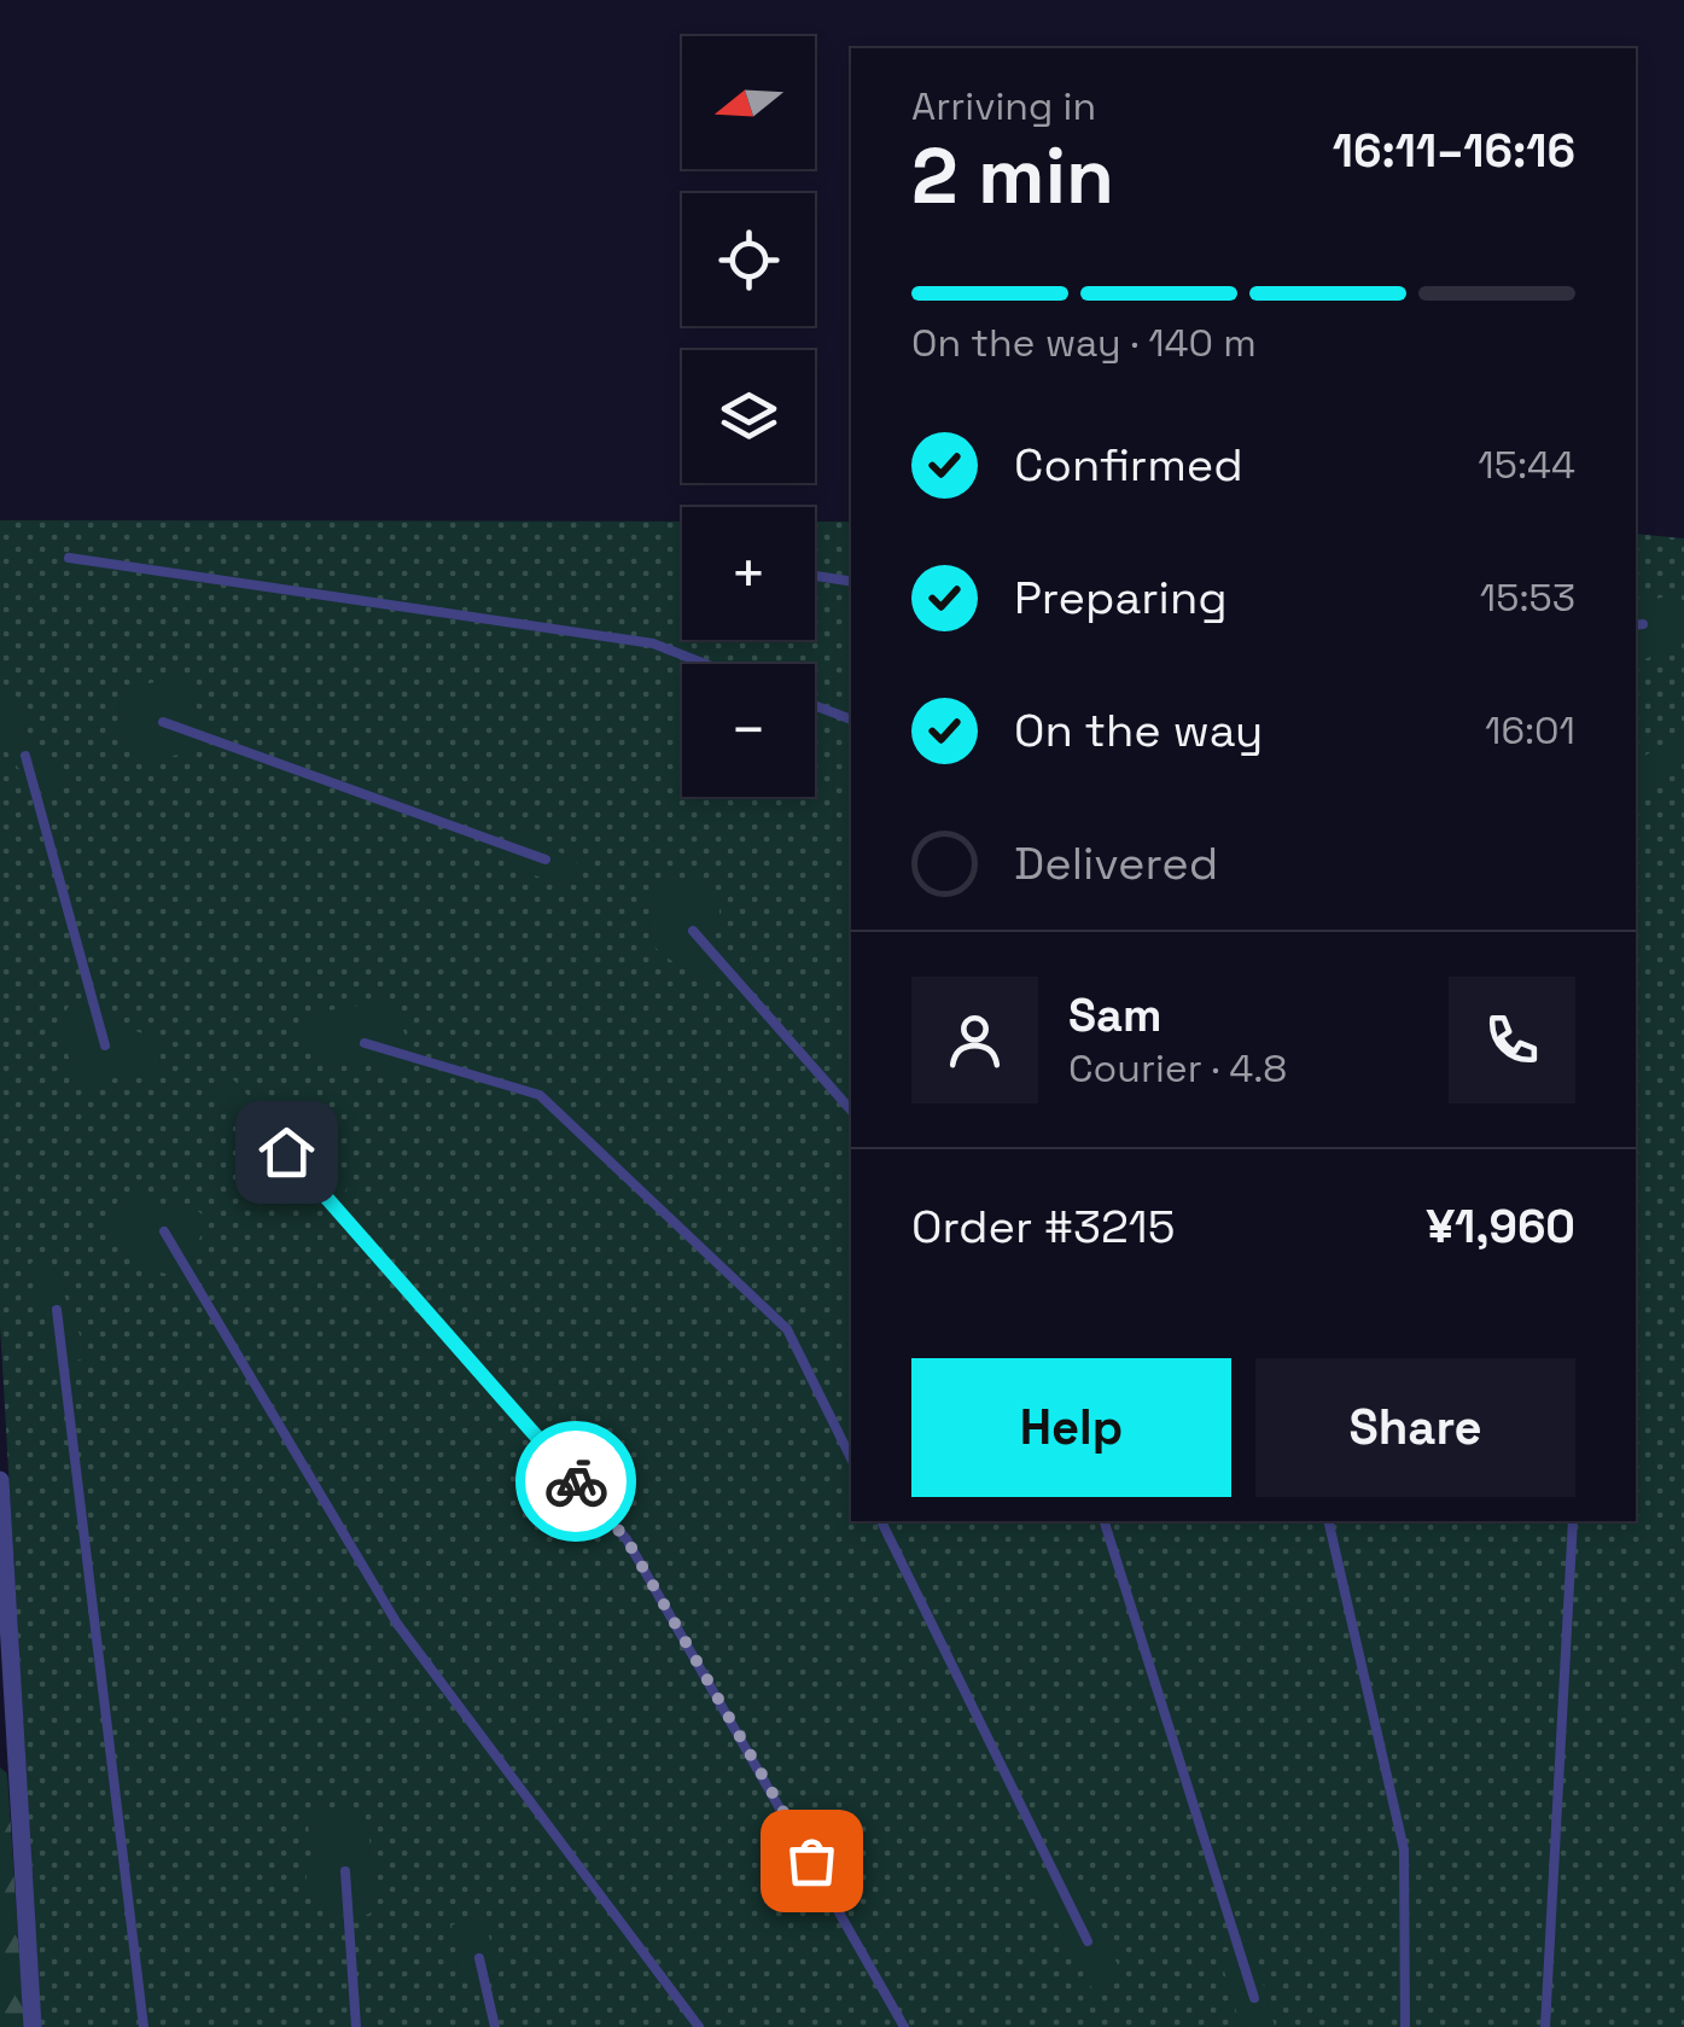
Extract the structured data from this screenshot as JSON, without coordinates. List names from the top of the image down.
{
  "north": "left",
  "page": {
    "map_buttons": ["+", "−"],
    "heading": ["2 min", "Arriving in", "16:11–16:16"],
    "panel": [
      "Sam",
      "Courier · 4.8",
      "Order #3215",
      "¥1,960"
    ],
    "bar": "On the way · 140 m",
    "list": [
      ["Confirmed", "15:44"],
      ["Preparing", "15:53"],
      ["On the way", "16:01"],
      "Delivered"
    ],
    "buttons": ["Help", "Share"]
  }
}
